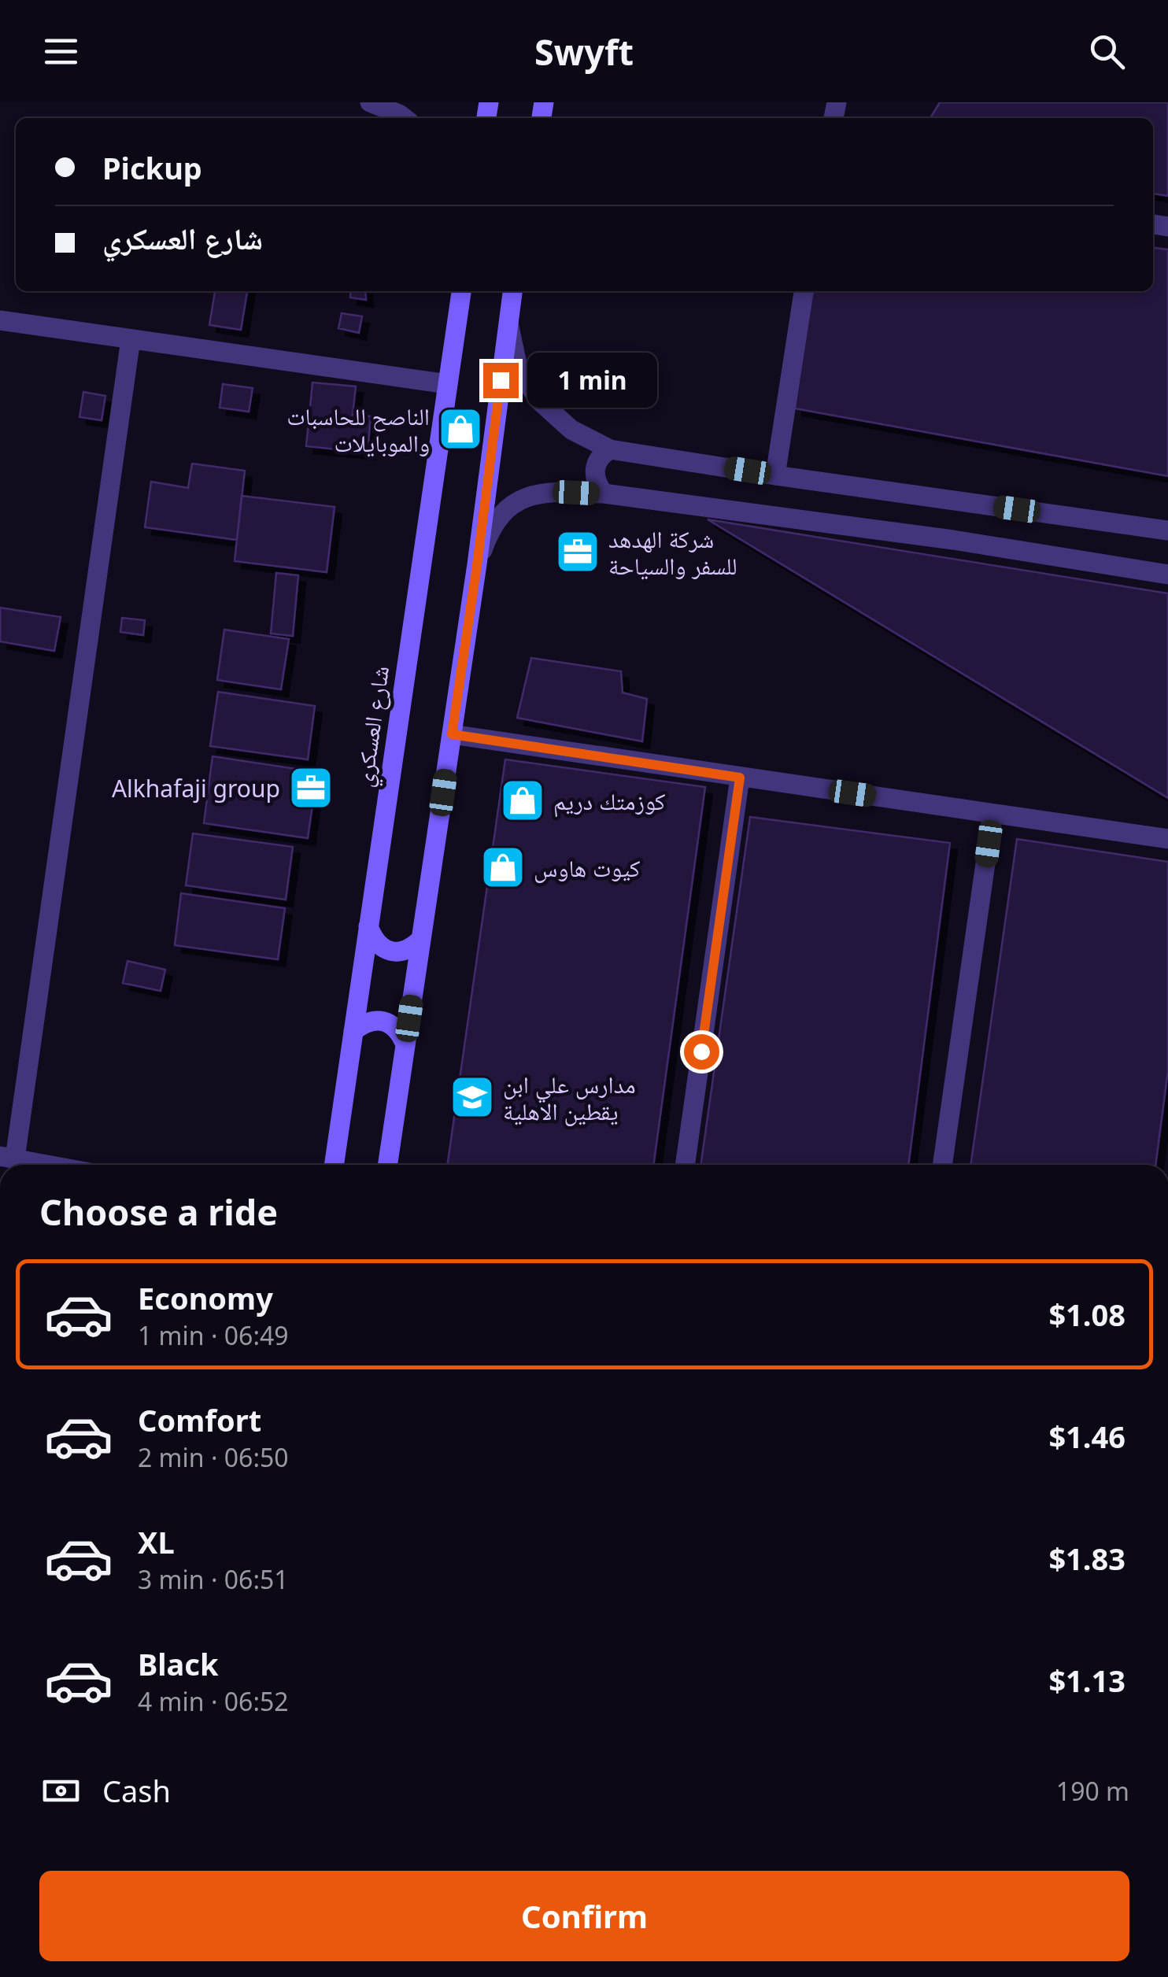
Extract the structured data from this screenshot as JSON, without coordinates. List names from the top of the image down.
{
  "streets": {
    "main road": ["شارع العسكري"]
  },
  "places": {
    "shop": ["الناصح للحاسبات والموبايلات", "كوزمتك دريم", "كيوت هاوس"],
    "office": ["شركة الهدهد للسفر والسياحة", "Alkhafaji group"],
    "school or university": ["مدارس علي ابن يقطين الاهلية"]
  },
  "page": {
    "header": "Swyft",
    "banner": ["Pickup", "شارع العسكري"],
    "bubble": "1 min",
    "heading": "Choose a ride",
    "list": [
      {
        "name": "Economy",
        "note": "1 min · 06:49",
        "value": "$1.08"
      },
      {
        "name": "Comfort",
        "note": "2 min · 06:50",
        "value": "$1.46"
      },
      {
        "name": "XL",
        "note": "3 min · 06:51",
        "value": "$1.83"
      },
      {
        "name": "Black",
        "note": "4 min · 06:52",
        "value": "$1.13"
      }
    ],
    "pay": ["Cash", "190 m"],
    "buttons": "Confirm"
  }
}
